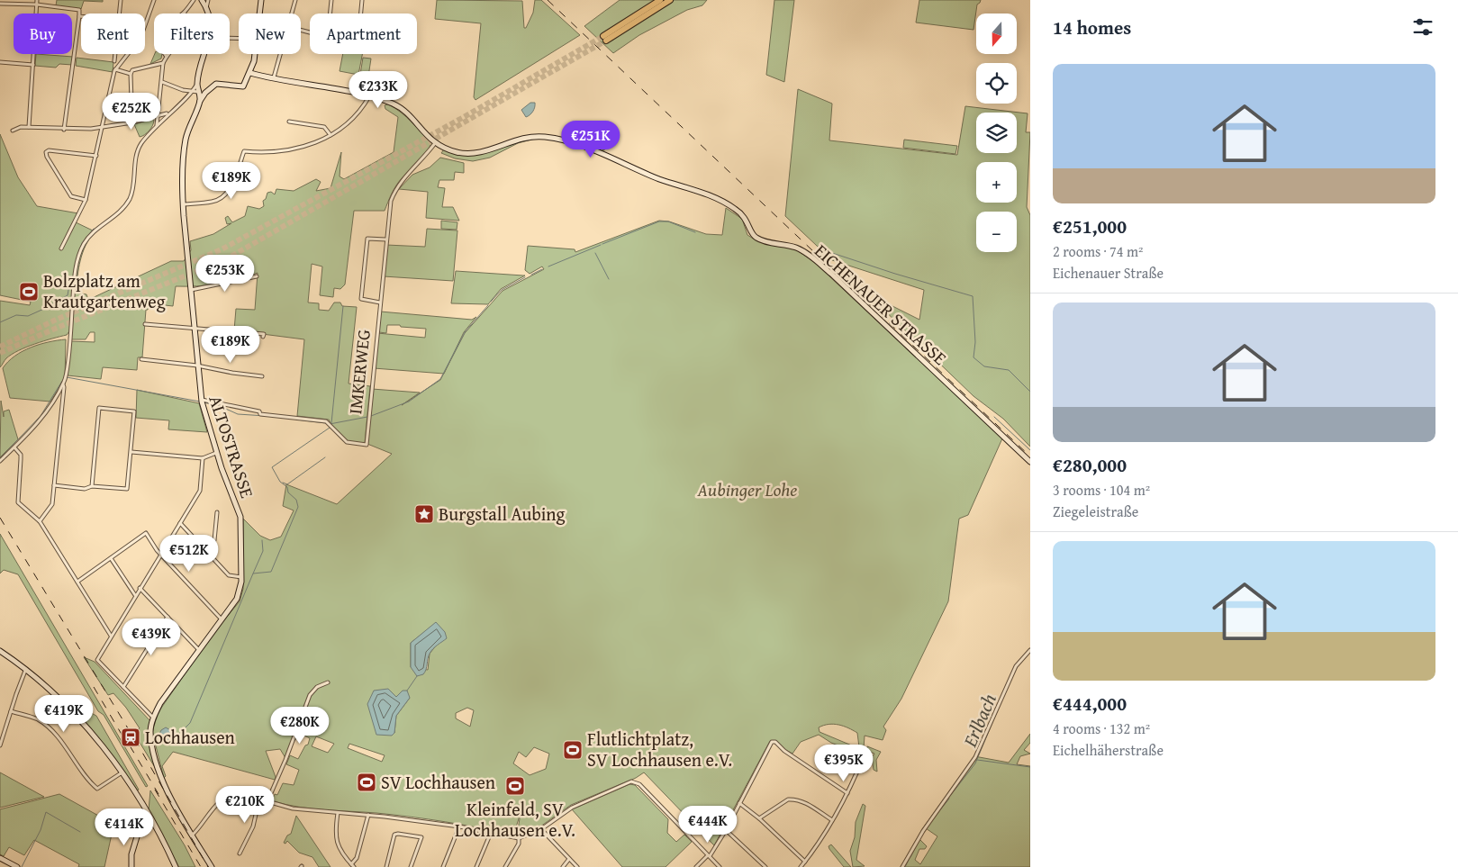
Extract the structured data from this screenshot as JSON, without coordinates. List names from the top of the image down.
{
  "streets": {
    "main road": ["EICHENAUER STRASSE", "ALTOSTRASSE"],
    "street": ["IMKERWEG"]
  },
  "crossings": [
    ["EICHENAUER STRASSE", "IMKERWEG"],
    ["IMKERWEG", "ALTOSTRASSE"]
  ],
  "water": ["Erlbach"],
  "parks": ["Aubinger Lohe"],
  "places": {
    "sports": [
      "Bolzplatz am Krautgartenweg",
      "Flutlichtplatz, SV Lochhausen e.V.",
      "SV Lochhausen",
      "Kleinfeld, SV Lochhausen e.V."
    ],
    "place": ["Burgstall Aubing"],
    "station": ["Lochhausen"]
  },
  "north": "bottom",
  "page": {
    "heading": "14 homes",
    "map_buttons": ["+", "−"],
    "chip": [
      "Buy",
      "Rent",
      "Filters",
      "New",
      "Apartment"
    ],
    "list": [
      {
        "name": "€251,000",
        "note": "2 rooms · 74 m² · Eichenauer Straße"
      },
      {
        "name": "€280,000",
        "note": "3 rooms · 104 m² · Ziegeleistraße"
      },
      {
        "name": "€444,000",
        "note": "4 rooms · 132 m² · Eichelhäherstraße"
      }
    ],
    "price": [
      "€233K",
      "€252K",
      "€251K",
      "€189K",
      "€253K",
      "€189K",
      "€512K",
      "€439K",
      "€419K",
      "€280K",
      "€395K",
      "€210K",
      "€444K",
      "€414K"
    ]
  }
}
